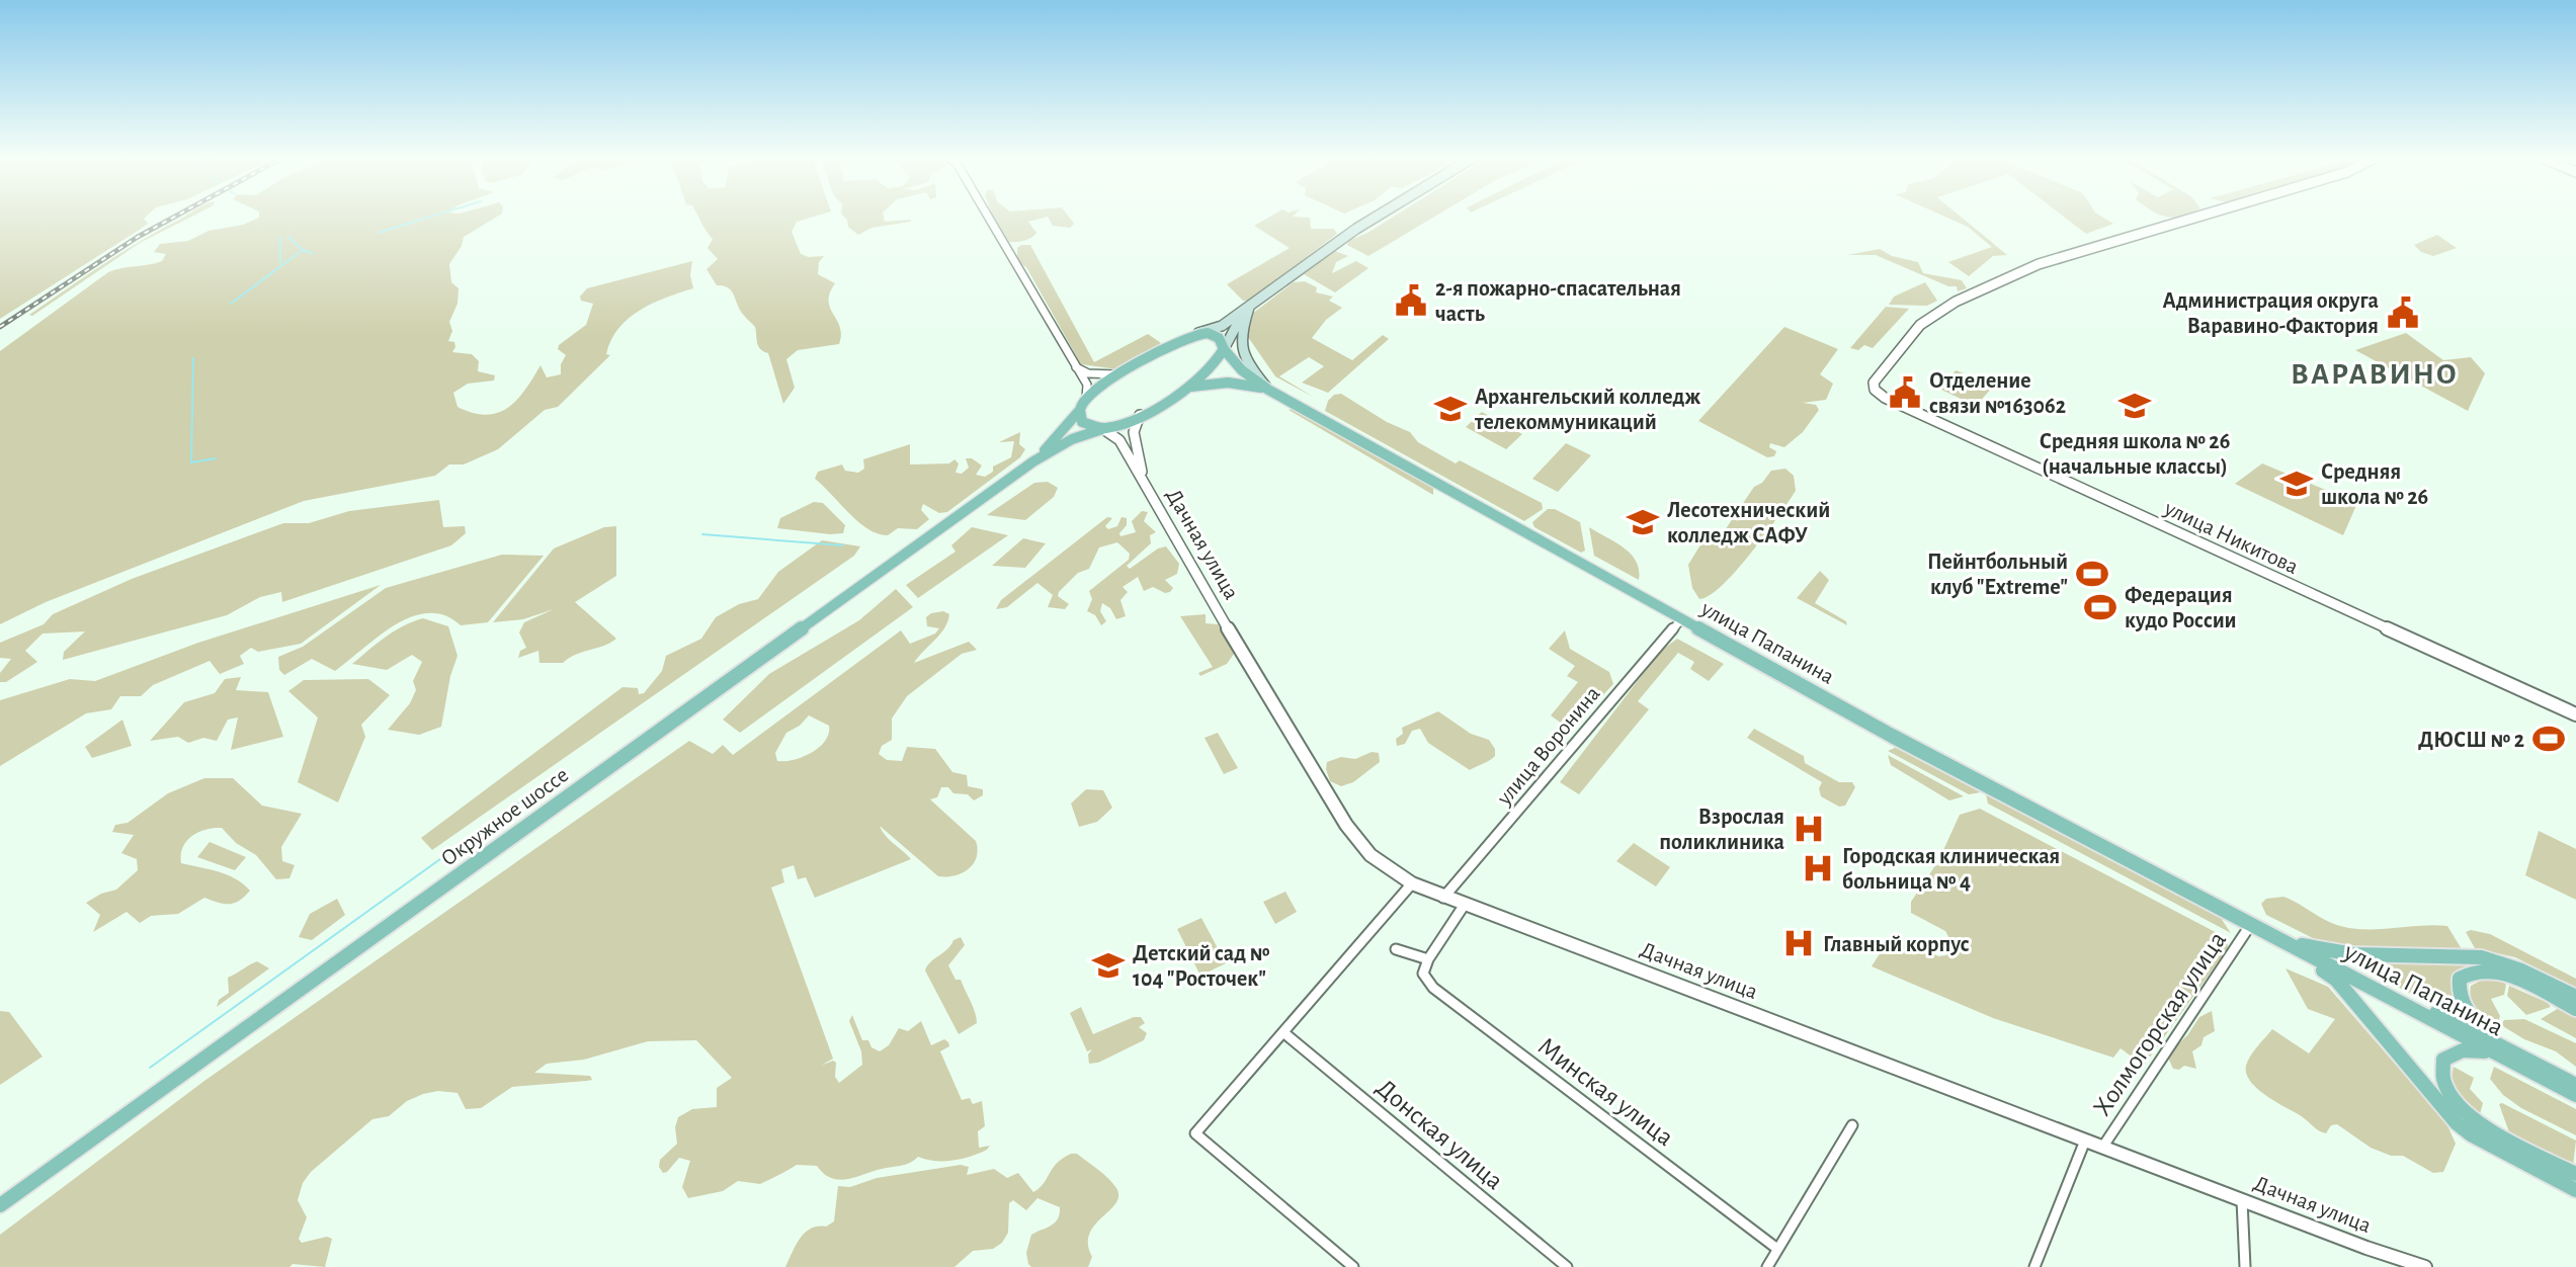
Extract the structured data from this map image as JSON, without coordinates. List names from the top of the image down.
{
  "streets": {
    "main road": ["улица Папанина", "Окружное шоссе"],
    "street": [
      "улица Никитова",
      "Дачная улица",
      "улица Воронина",
      "Холмогорская улица",
      "Минская улица",
      "Донская улица"
    ]
  },
  "crossings": [
    ["Дачная улица", "улица Воронина"],
    ["Дачная улица", "Окружное шоссе"],
    ["Дачная улица", "Холмогорская улица"],
    ["улица Папанина", "улица Воронина"],
    ["улица Папанина", "Окружное шоссе"],
    ["улица Папанина", "Холмогорская улица"]
  ],
  "districts": ["ВАРАВИНО"],
  "places": {
    "public building": ["2-я пожарно-спасательная часть", "Администрация округа Варавино-Фактория", "Отделение связи №163062"],
    "school or university": [
      "Средняя школа № 26 (начальные классы)",
      "Архангельский колледж телекоммуникаций",
      "Средняя школа № 26",
      "Лесотехнический колледж САФУ",
      "Детский сад № 104 \"Росточек\""
    ],
    "sports": ["Пейнтбольный клуб \"Extreme\"", "Федерация кудо России", "ДЮСШ № 2"],
    "hospital": ["Взрослая поликлиника", "Городская клиническая больница № 4", "Главный корпус"]
  }
}
